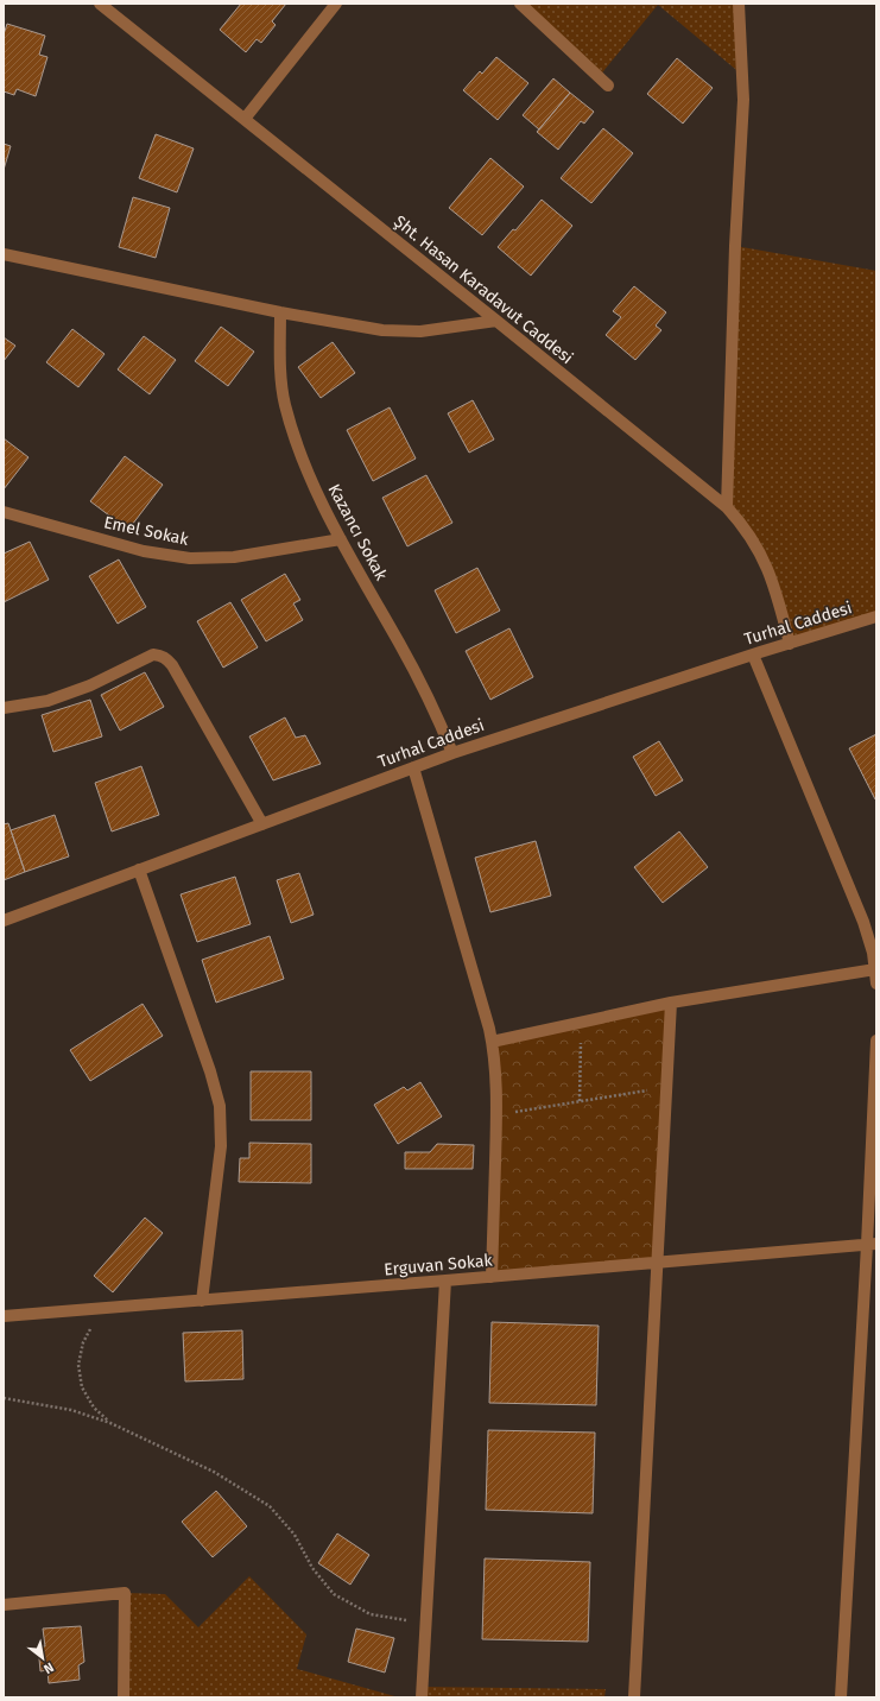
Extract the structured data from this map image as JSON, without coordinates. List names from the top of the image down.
{
  "streets": {
    "street": [
      "Şht. Hasan Karadavut Caddesi",
      "Emel Sokak",
      "Kazancı Sokak",
      "Turhal Caddesi",
      "Erguvan Sokak"
    ]
  },
  "crossings": [
    ["Şht. Hasan Karadavut Caddesi", "Turhal Caddesi"],
    ["Emel Sokak", "Kazancı Sokak"],
    ["Kazancı Sokak", "Turhal Caddesi"]
  ],
  "north": "bottom right"
}
